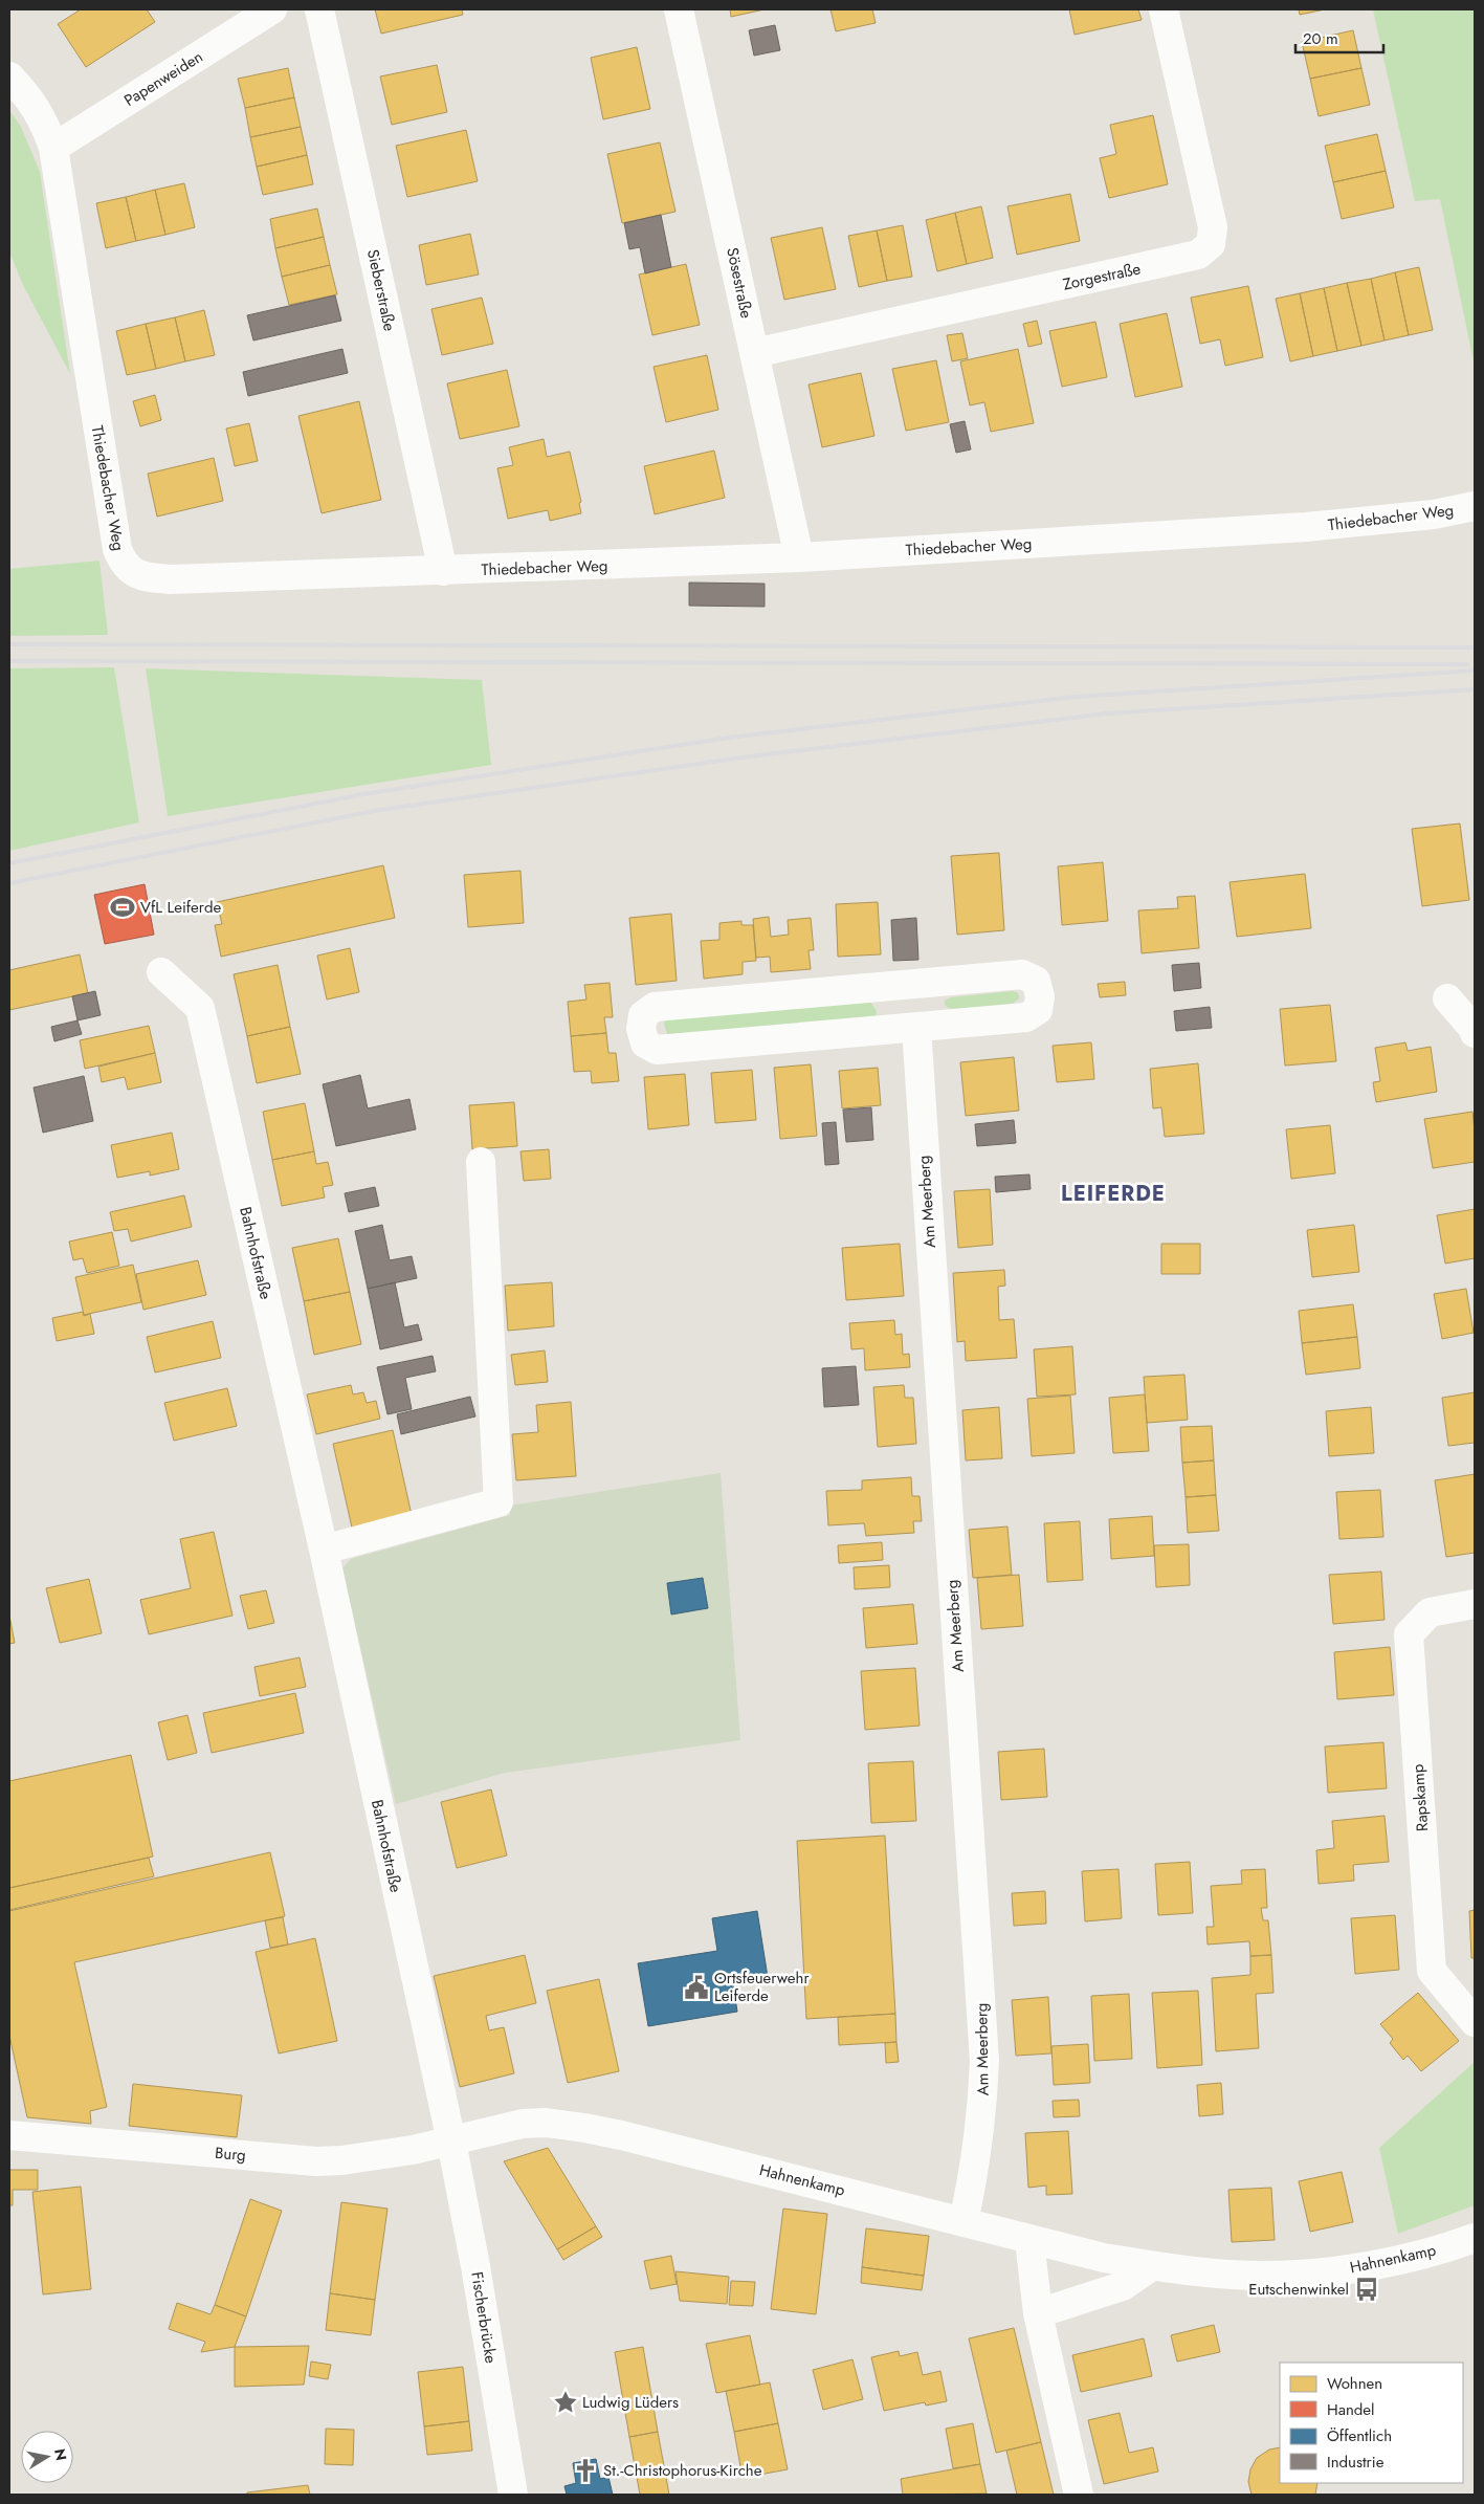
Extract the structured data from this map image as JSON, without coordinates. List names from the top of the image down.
{
  "streets": {
    "street": [
      "Papenweiden",
      "Zorgestraße",
      "Sösestraße",
      "Sieberstraße",
      "Thiedebacher Weg",
      "Am Meerberg",
      "Bahnhofstraße",
      "Rapskamp",
      "Burg",
      "Hahnenkamp",
      "Fischerbrücke"
    ]
  },
  "crossings": [
    ["Papenweiden", "Thiedebacher Weg"],
    ["Zorgestraße", "Sösestraße"],
    ["Sösestraße", "Thiedebacher Weg"],
    ["Sieberstraße", "Thiedebacher Weg"],
    ["Am Meerberg", "Hahnenkamp"],
    ["Bahnhofstraße", "Burg"],
    ["Bahnhofstraße", "Hahnenkamp"],
    ["Bahnhofstraße", "Fischerbrücke"],
    ["Burg", "Hahnenkamp"],
    ["Burg", "Fischerbrücke"],
    ["Hahnenkamp", "Fischerbrücke"]
  ],
  "districts": ["LEIFERDE"],
  "places": {
    "sports": ["VfL Leiferde"],
    "public building": ["Ortsfeuerwehr Leiferde"],
    "bus stop": ["Eutschenwinkel"],
    "place": ["Ludwig Lüders"],
    "church": ["St.-Christophorus-Kirche"]
  },
  "legend": [
    "Wohnen",
    "Handel",
    "Öffentlich",
    "Industrie"
  ],
  "scale_bar": "20 m",
  "north": "right"
}
